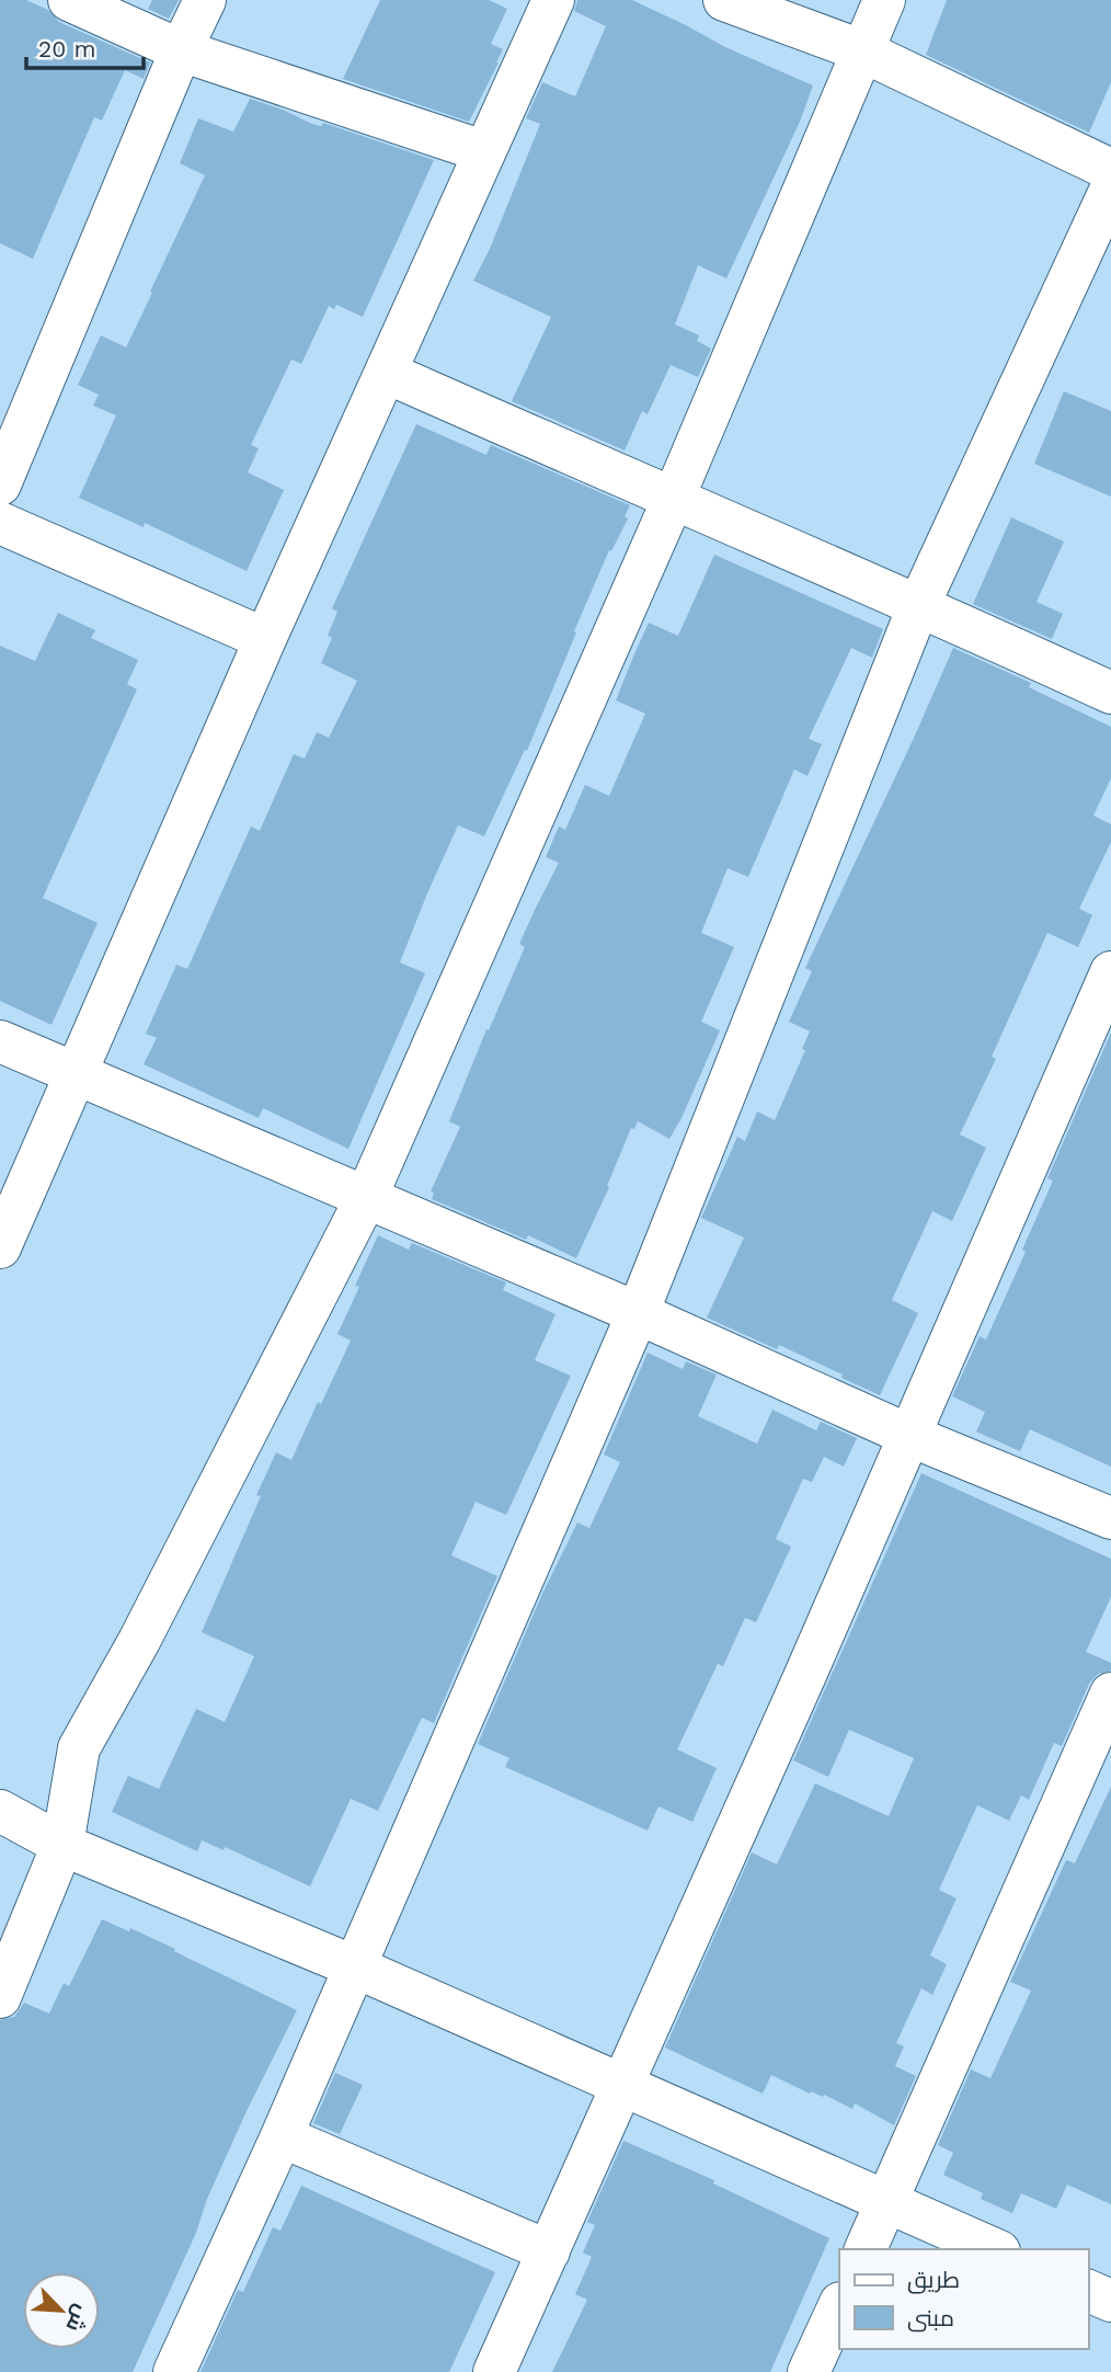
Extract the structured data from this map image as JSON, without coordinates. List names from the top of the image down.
{
  "legend": ["طريق", "مبنى"],
  "scale_bar": "20 m",
  "north": "bottom right"
}
